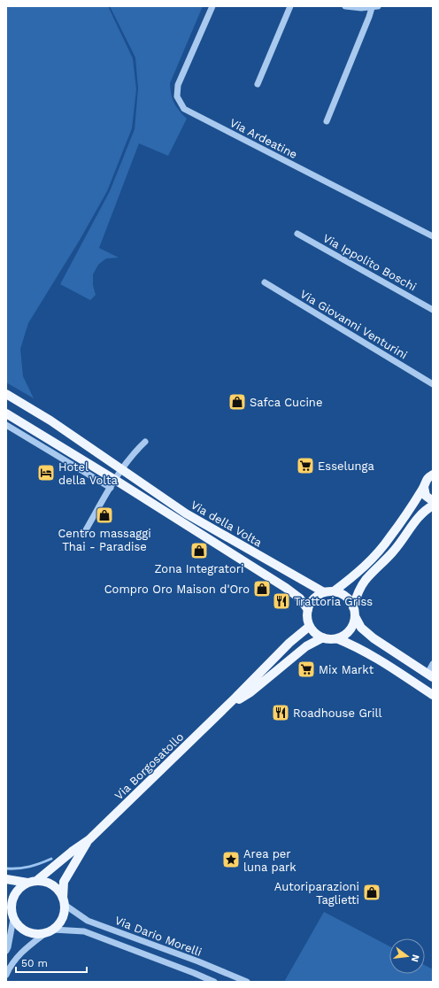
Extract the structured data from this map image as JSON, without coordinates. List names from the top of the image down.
{
  "streets": {
    "main road": ["Via della Volta", "Via Borgosatollo"],
    "street": [
      "Via Ardeatine",
      "Via Ippolito Boschi",
      "Via Giovanni Venturini",
      "Via Dario Morelli"
    ]
  },
  "crossings": [
    ["Via della Volta", "Via Borgosatollo"],
    ["Via Borgosatollo", "Via Dario Morelli"]
  ],
  "places": {
    "shop": [
      "Safca Cucine",
      "Centro massaggi Thai - Paradise",
      "Zona Integratori",
      "Compro Oro Maison d'Oro",
      "Autoriparazioni Taglietti"
    ],
    "supermarket": ["Esselunga", "Mix Markt"],
    "hotel": ["Hotel della Volta"],
    "restaurant": ["Trattoria Griss", "Roadhouse Grill"],
    "place": ["Area per luna park"]
  },
  "scale_bar": "50 m",
  "north": "right"
}
